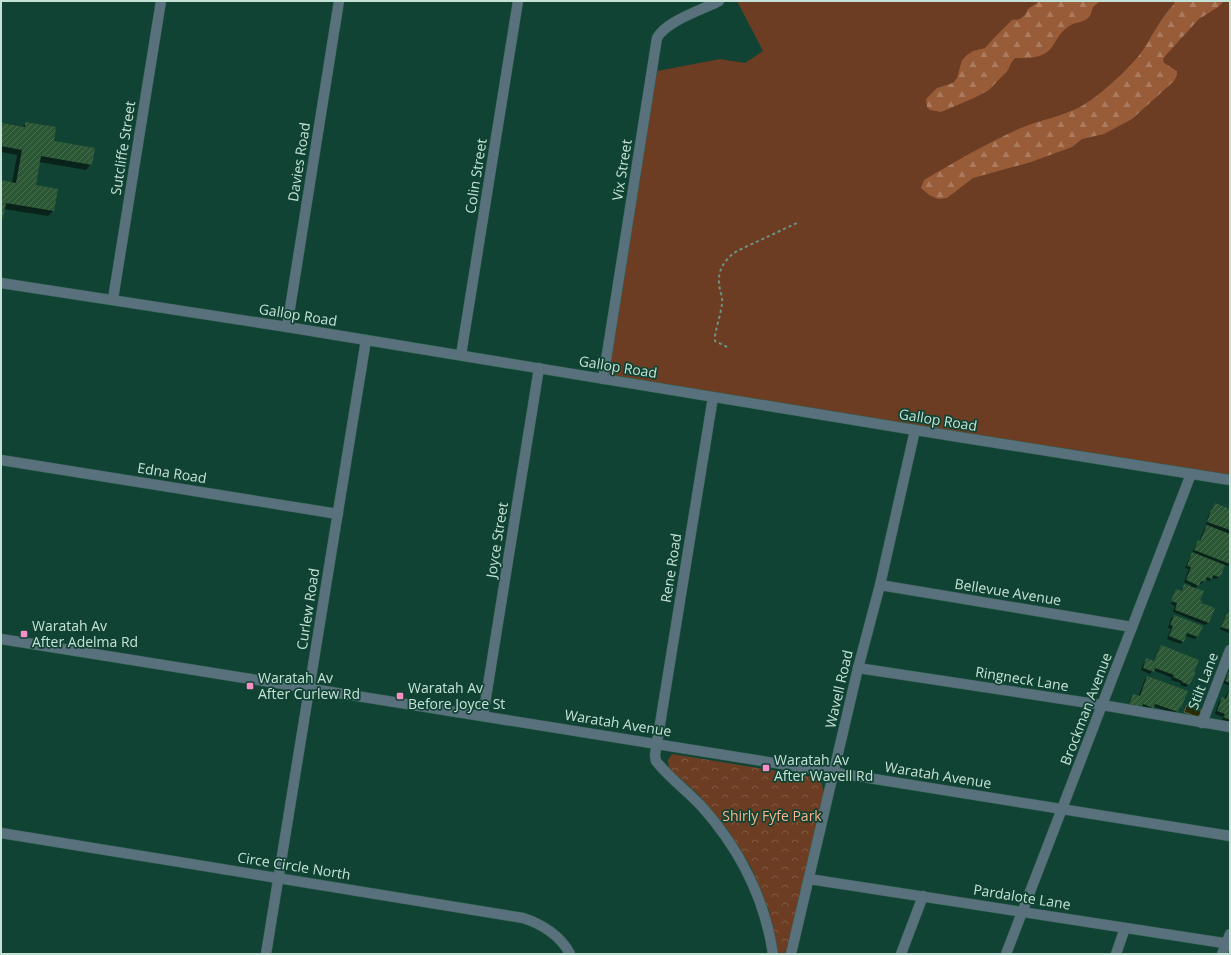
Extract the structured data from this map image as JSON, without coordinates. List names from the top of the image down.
{
  "streets": {
    "street": [
      "Sutcliffe Street",
      "Davies Road",
      "Vix Street",
      "Colin Street",
      "Gallop Road",
      "Edna Road",
      "Joyce Street",
      "Rene Road",
      "Bellevue Avenue",
      "Curlew Road",
      "Ringneck Lane",
      "Stilt Lane",
      "Wavell Road",
      "Brockman Avenue",
      "Waratah Avenue",
      "Circe Circle North",
      "Pardalote Lane"
    ]
  },
  "crossings": [
    ["Sutcliffe Street", "Gallop Road"],
    ["Davies Road", "Gallop Road"],
    ["Vix Street", "Gallop Road"],
    ["Colin Street", "Gallop Road"],
    ["Gallop Road", "Joyce Street"],
    ["Gallop Road", "Rene Road"],
    ["Gallop Road", "Curlew Road"],
    ["Gallop Road", "Wavell Road"],
    ["Gallop Road", "Brockman Avenue"],
    ["Edna Road", "Curlew Road"],
    ["Joyce Street", "Waratah Avenue"],
    ["Rene Road", "Waratah Avenue"],
    ["Bellevue Avenue", "Wavell Road"],
    ["Bellevue Avenue", "Brockman Avenue"],
    ["Curlew Road", "Waratah Avenue"],
    ["Curlew Road", "Circe Circle North"],
    ["Ringneck Lane", "Stilt Lane"],
    ["Ringneck Lane", "Wavell Road"],
    ["Ringneck Lane", "Brockman Avenue"],
    ["Wavell Road", "Waratah Avenue"],
    ["Wavell Road", "Pardalote Lane"],
    ["Brockman Avenue", "Waratah Avenue"],
    ["Brockman Avenue", "Pardalote Lane"]
  ],
  "parks": ["Shirly Fyfe Park"],
  "places": {
    "transit": [
      "Waratah Av After Adelma Rd",
      "Waratah Av After Curlew Rd",
      "Waratah Av Before Joyce St",
      "Waratah Av After Wavell Rd"
    ]
  }
}
